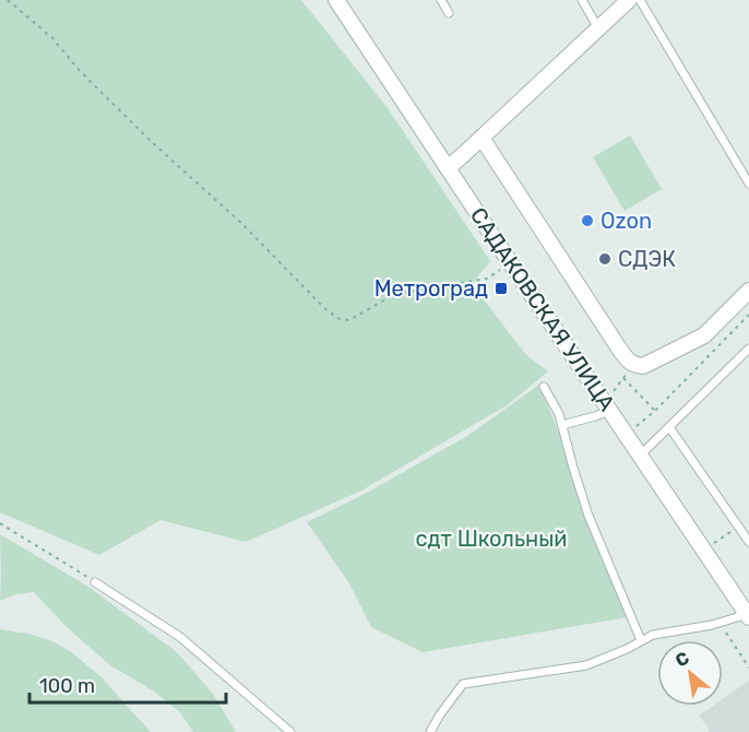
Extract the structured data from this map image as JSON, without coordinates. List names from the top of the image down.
{
  "streets": {
    "street": ["САДАКОВСКАЯ УЛИЦА"]
  },
  "parks": ["сдт Школьный"],
  "places": {
    "other": ["Ozon", "СДЭК"],
    "transit": ["Метроград"]
  },
  "scale_bar": "100 m",
  "north": "top left"
}
